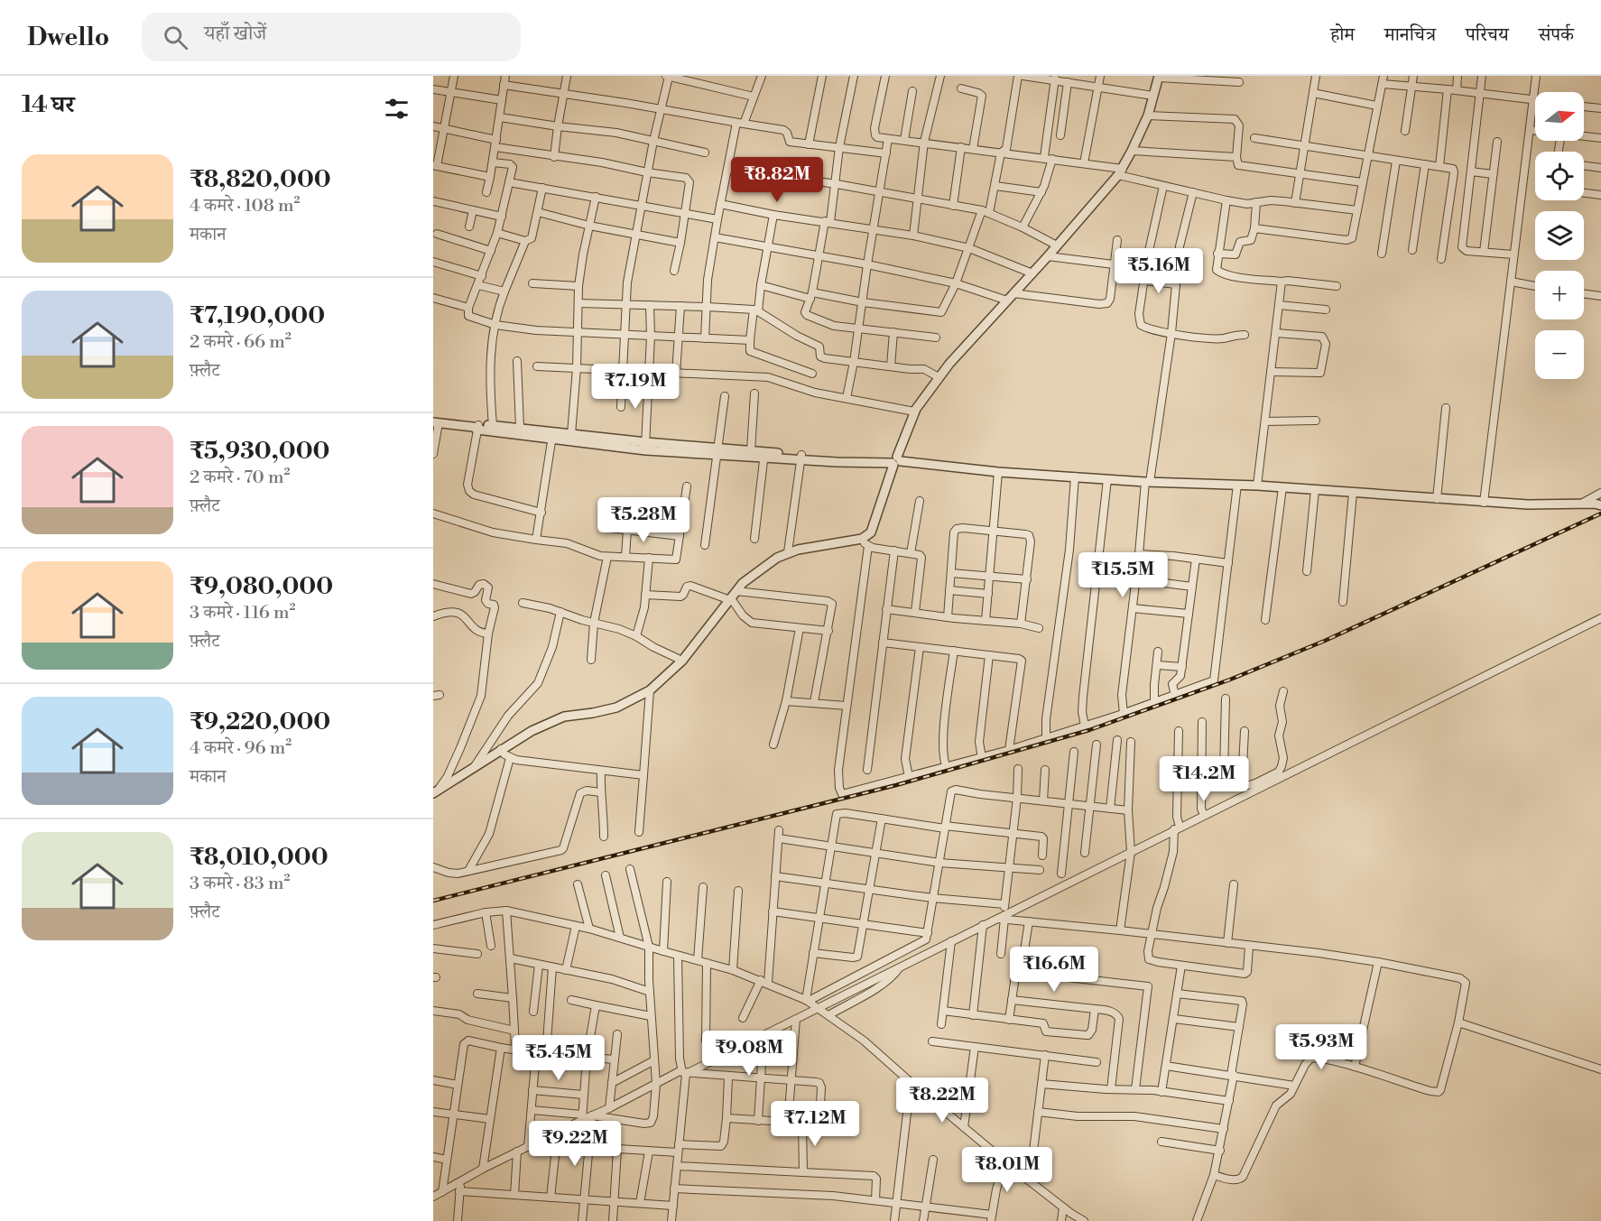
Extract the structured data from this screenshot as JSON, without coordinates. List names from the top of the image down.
{
  "north": "right",
  "page": {
    "header": "Dwello",
    "search": "यहाँ खोजें",
    "nav": [
      "होम",
      "मानचित्र",
      "परिचय",
      "संपर्क"
    ],
    "heading": "14 घर",
    "map_buttons": ["+", "−"],
    "list": [
      {
        "name": "₹8,820,000",
        "note": "4 कमरे · 108 m² · मकान"
      },
      {
        "name": "₹7,190,000",
        "note": "2 कमरे · 66 m² · फ़्लैट"
      },
      {
        "name": "₹5,930,000",
        "note": "2 कमरे · 70 m² · फ़्लैट"
      },
      {
        "name": "₹9,080,000",
        "note": "3 कमरे · 116 m² · फ़्लैट"
      },
      {
        "name": "₹9,220,000",
        "note": "4 कमरे · 96 m² · मकान"
      },
      {
        "name": "₹8,010,000",
        "note": "3 कमरे · 83 m² · फ़्लैट"
      }
    ],
    "price": [
      "₹8.82M",
      "₹5.16M",
      "₹7.19M",
      "₹5.28M",
      "₹15.5M",
      "₹14.2M",
      "₹16.6M",
      "₹5.93M",
      "₹9.08M",
      "₹5.45M",
      "₹8.22M",
      "₹7.12M",
      "₹9.22M",
      "₹8.01M"
    ]
  }
}
